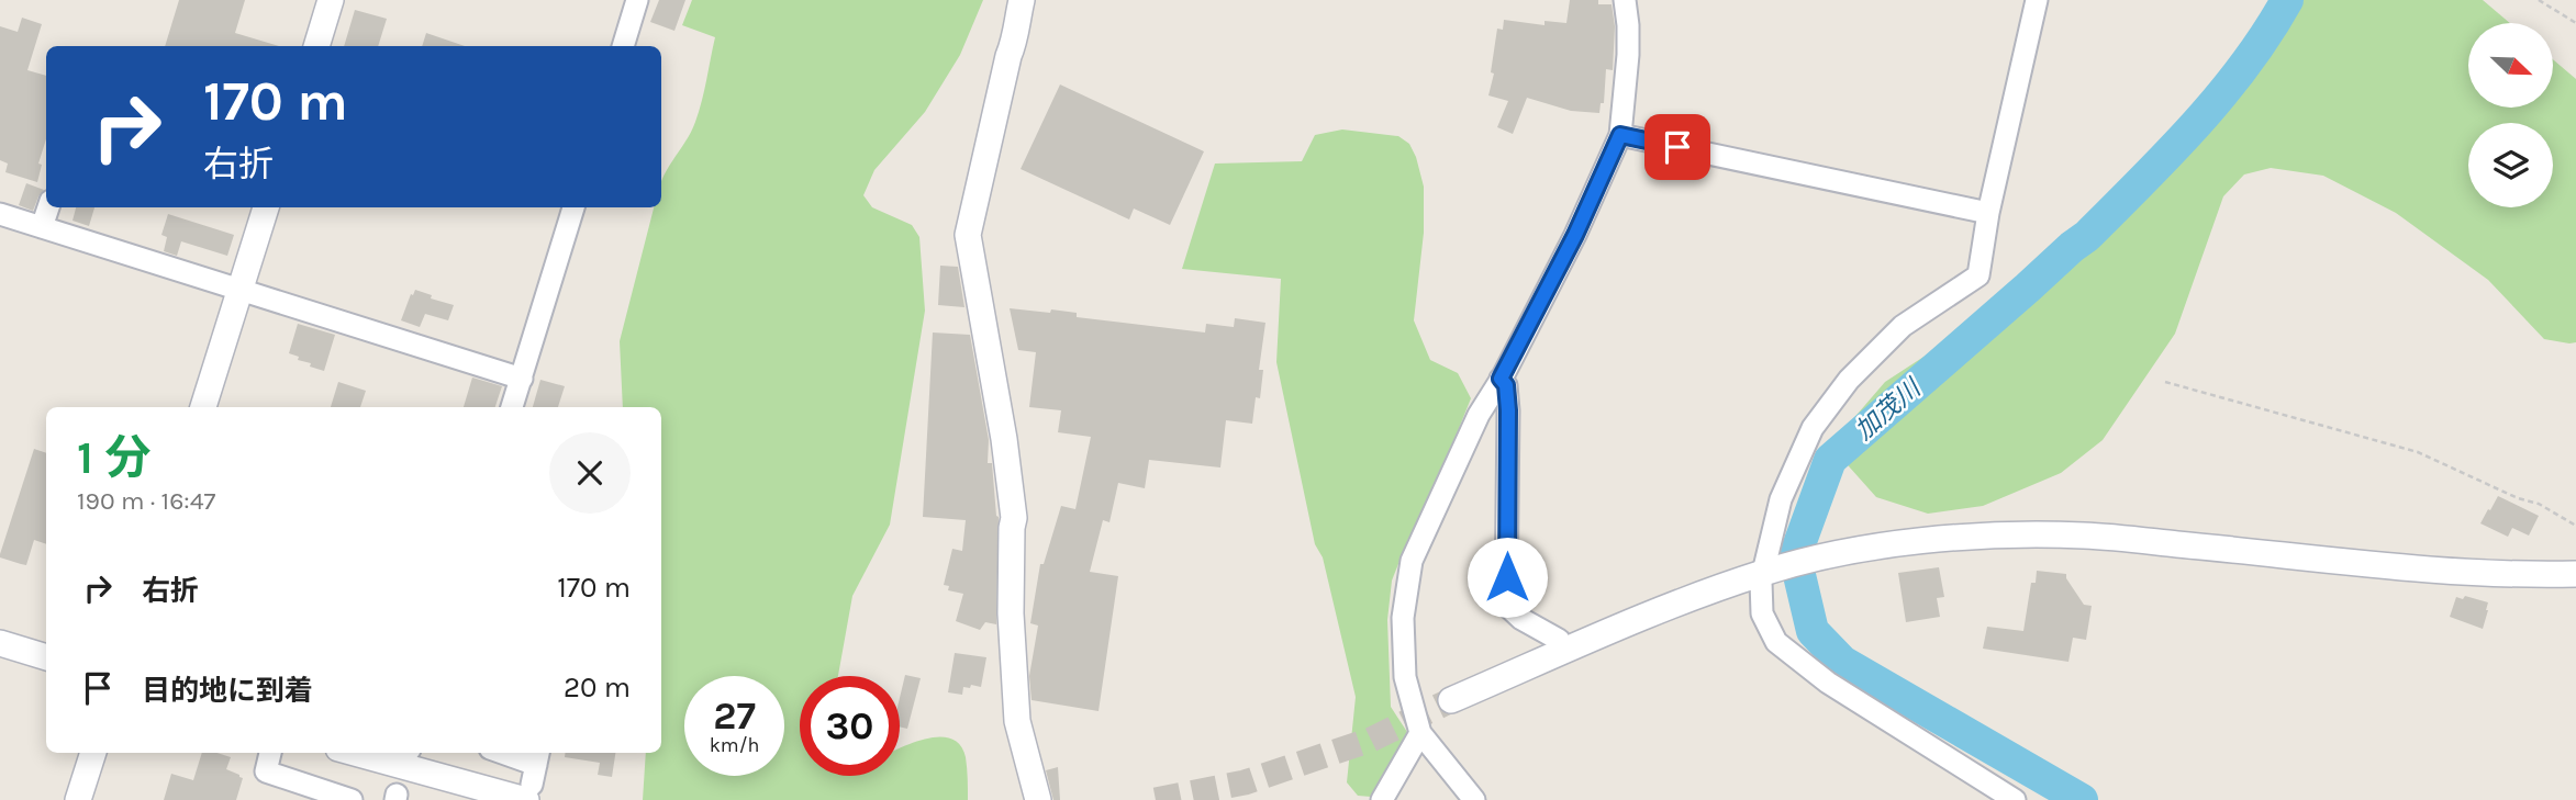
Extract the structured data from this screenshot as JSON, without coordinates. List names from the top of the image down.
{
  "water": ["加茂川"],
  "north": "bottom right",
  "page": {
    "turn": ["170 m", "右折"],
    "heading": ["1 分", "190 m · 16:47"],
    "list": [
      {
        "name": "右折",
        "value": "170 m"
      },
      {
        "name": "目的地に到着",
        "value": "20 m"
      }
    ],
    "speed": "27 km/h",
    "limit": "30"
  }
}
